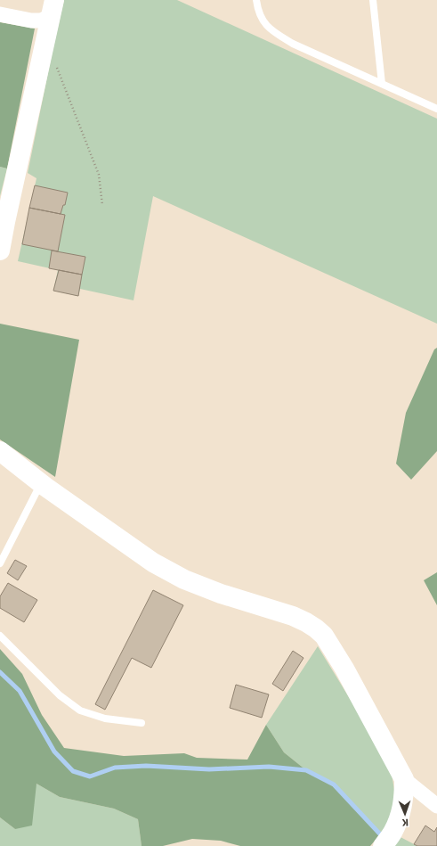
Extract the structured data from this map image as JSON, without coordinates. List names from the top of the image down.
{
  "north": "bottom"
}
